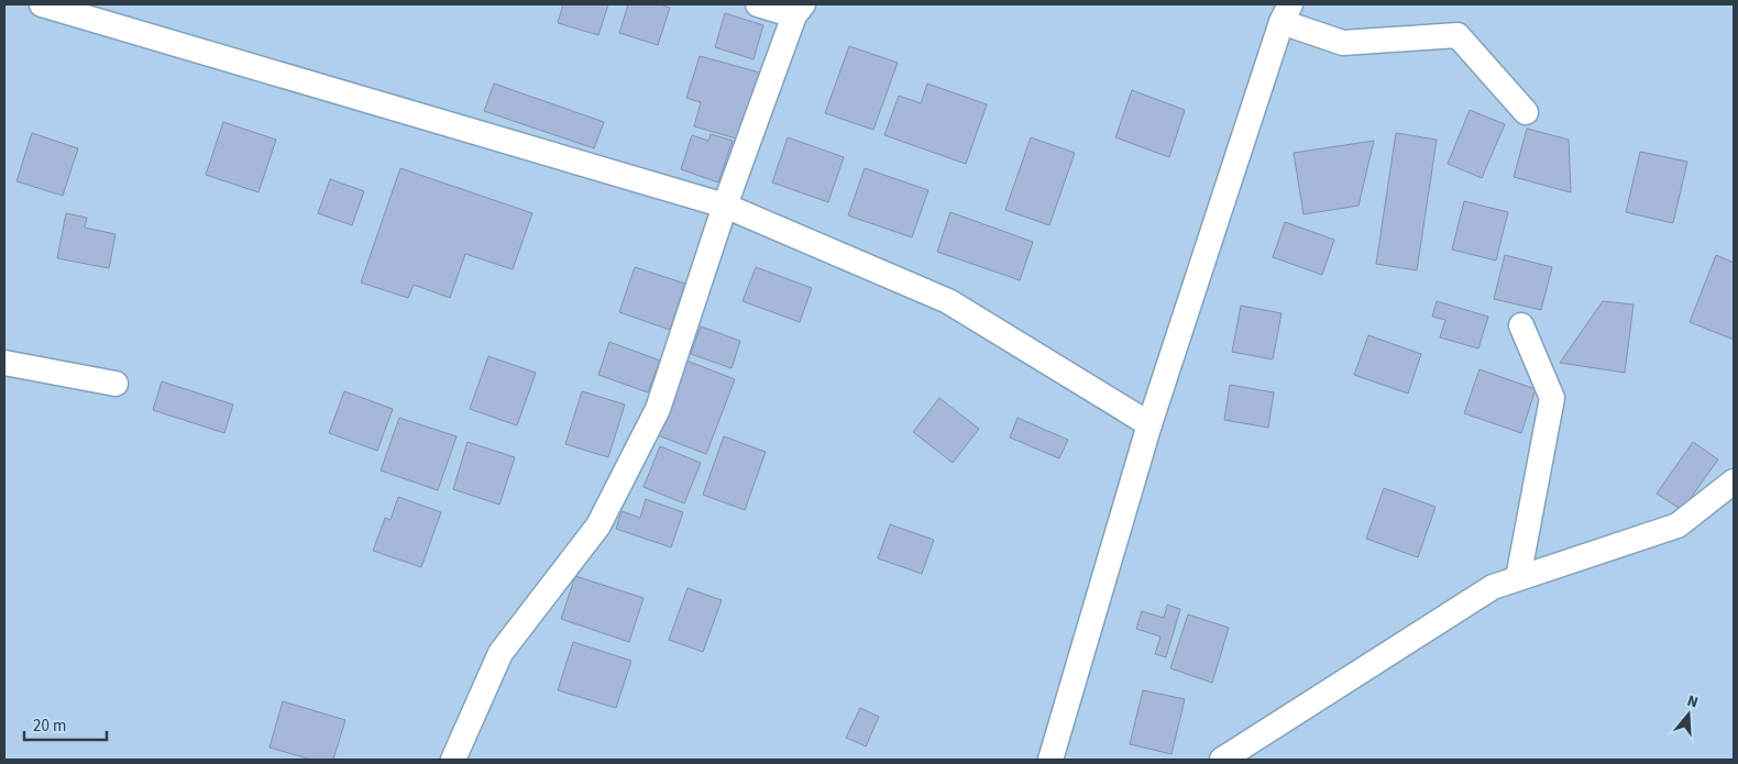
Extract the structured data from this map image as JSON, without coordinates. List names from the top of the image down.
{
  "scale_bar": "20 m",
  "north": "top"
}
